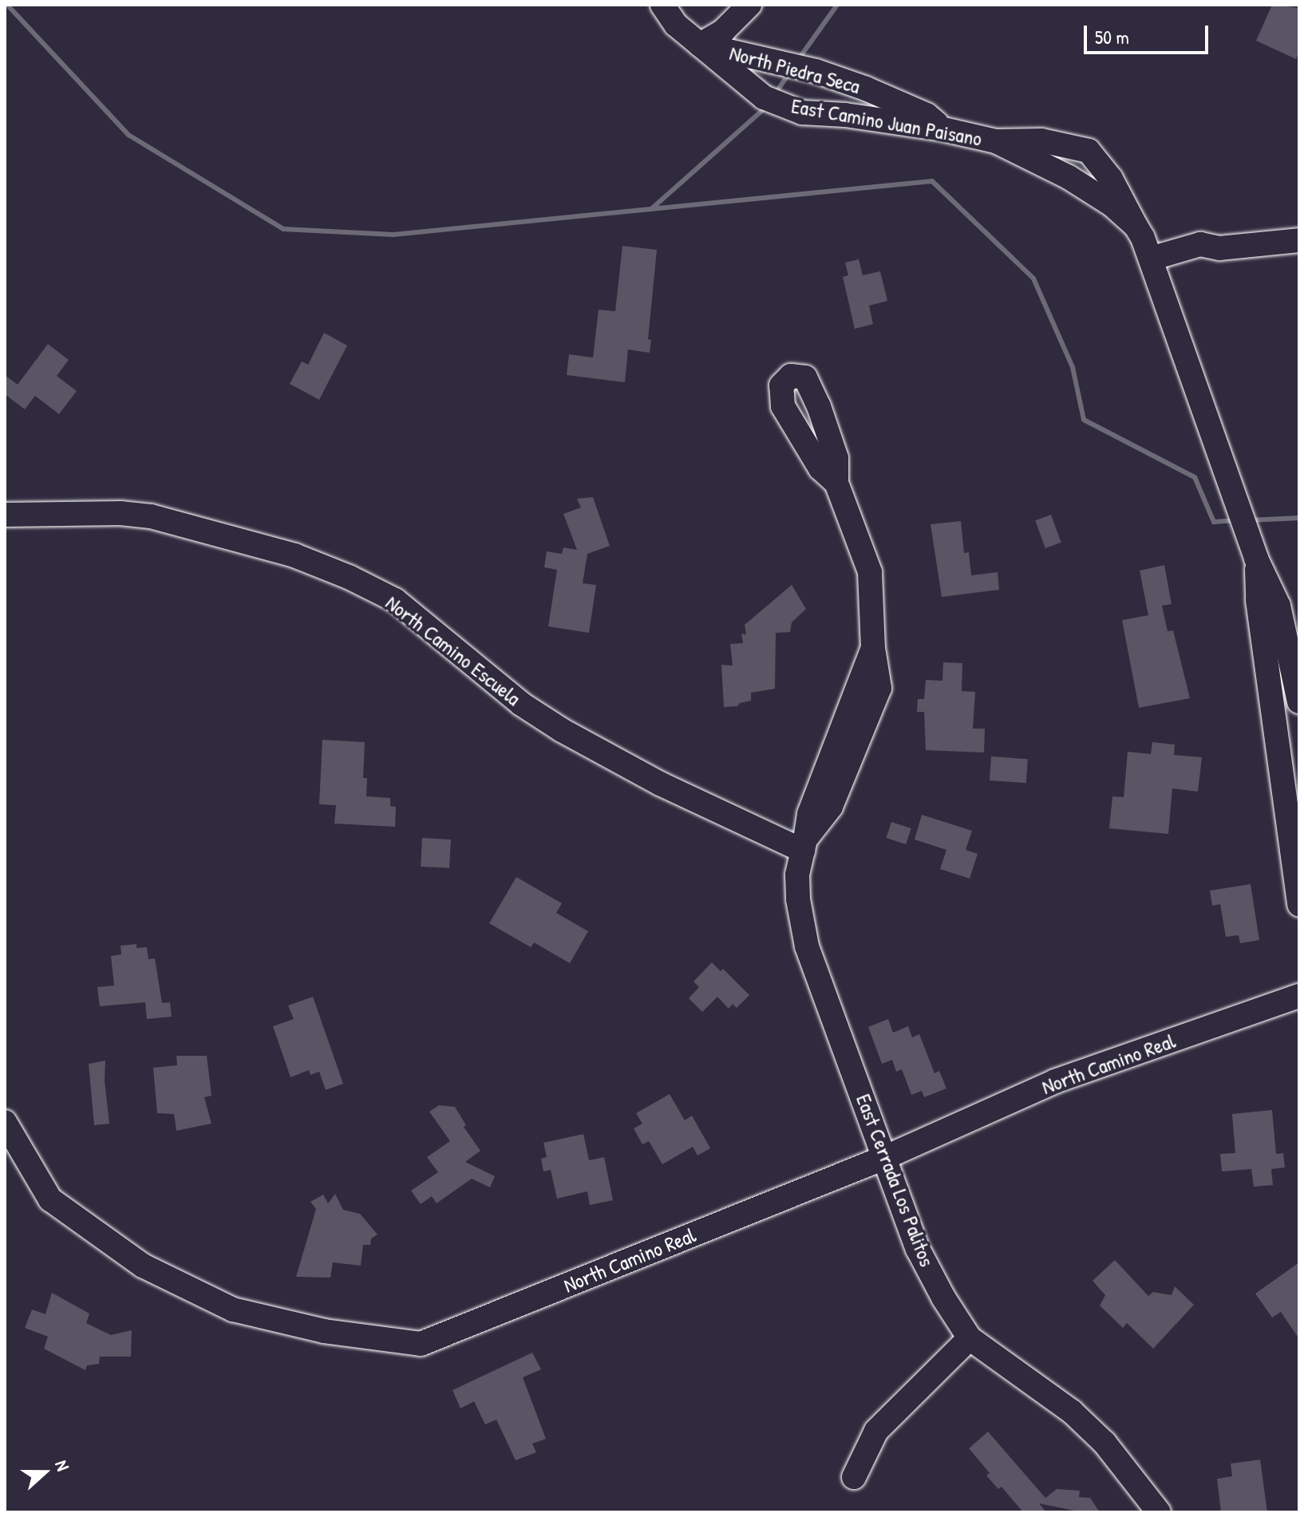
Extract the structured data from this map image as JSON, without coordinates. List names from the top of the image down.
{
  "streets": {
    "street": [
      "North Piedra Seca",
      "East Camino Juan Paisano",
      "North Camino Escuela",
      "North Camino Real",
      "East Cerrada Los Palitos"
    ]
  },
  "crossings": [
    ["North Piedra Seca", "East Camino Juan Paisano"],
    ["North Camino Escuela", "East Cerrada Los Palitos"],
    ["North Camino Real", "East Cerrada Los Palitos"]
  ],
  "scale_bar": "50 m",
  "north": "right"
}
